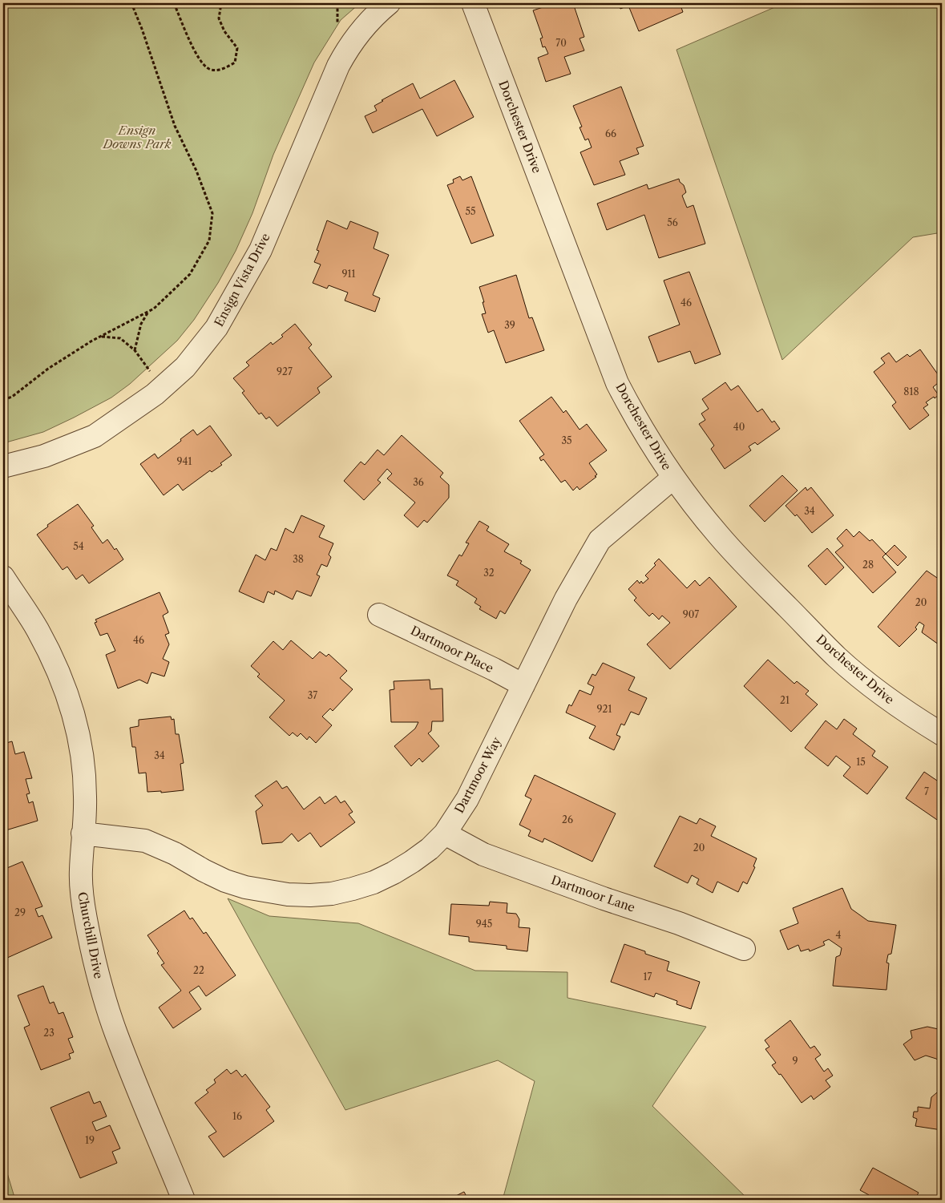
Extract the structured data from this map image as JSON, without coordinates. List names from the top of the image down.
{
  "streets": {
    "street": [
      "Dorchester Drive",
      "Ensign Vista Drive",
      "Dartmoor Place",
      "Dartmoor Way",
      "Dartmoor Lane",
      "Churchill Drive"
    ]
  },
  "crossings": [
    ["Dorchester Drive", "Dartmoor Way"],
    ["Dartmoor Place", "Dartmoor Way"],
    ["Dartmoor Way", "Dartmoor Lane"],
    ["Dartmoor Way", "Churchill Drive"]
  ],
  "parks": ["Ensign Downs Park"],
  "house_numbers": [
    "70",
    "66",
    "55",
    "56",
    "911",
    "46",
    "39",
    "927",
    "818",
    "40",
    "35",
    "941",
    "36",
    "34",
    "54",
    "38",
    "28",
    "32",
    "20",
    "907",
    "46",
    "37",
    "21",
    "921",
    "34",
    "15",
    "7",
    "26",
    "20",
    "29",
    "945",
    "4",
    "22",
    "17",
    "23",
    "9",
    "16",
    "19"
  ]
}
